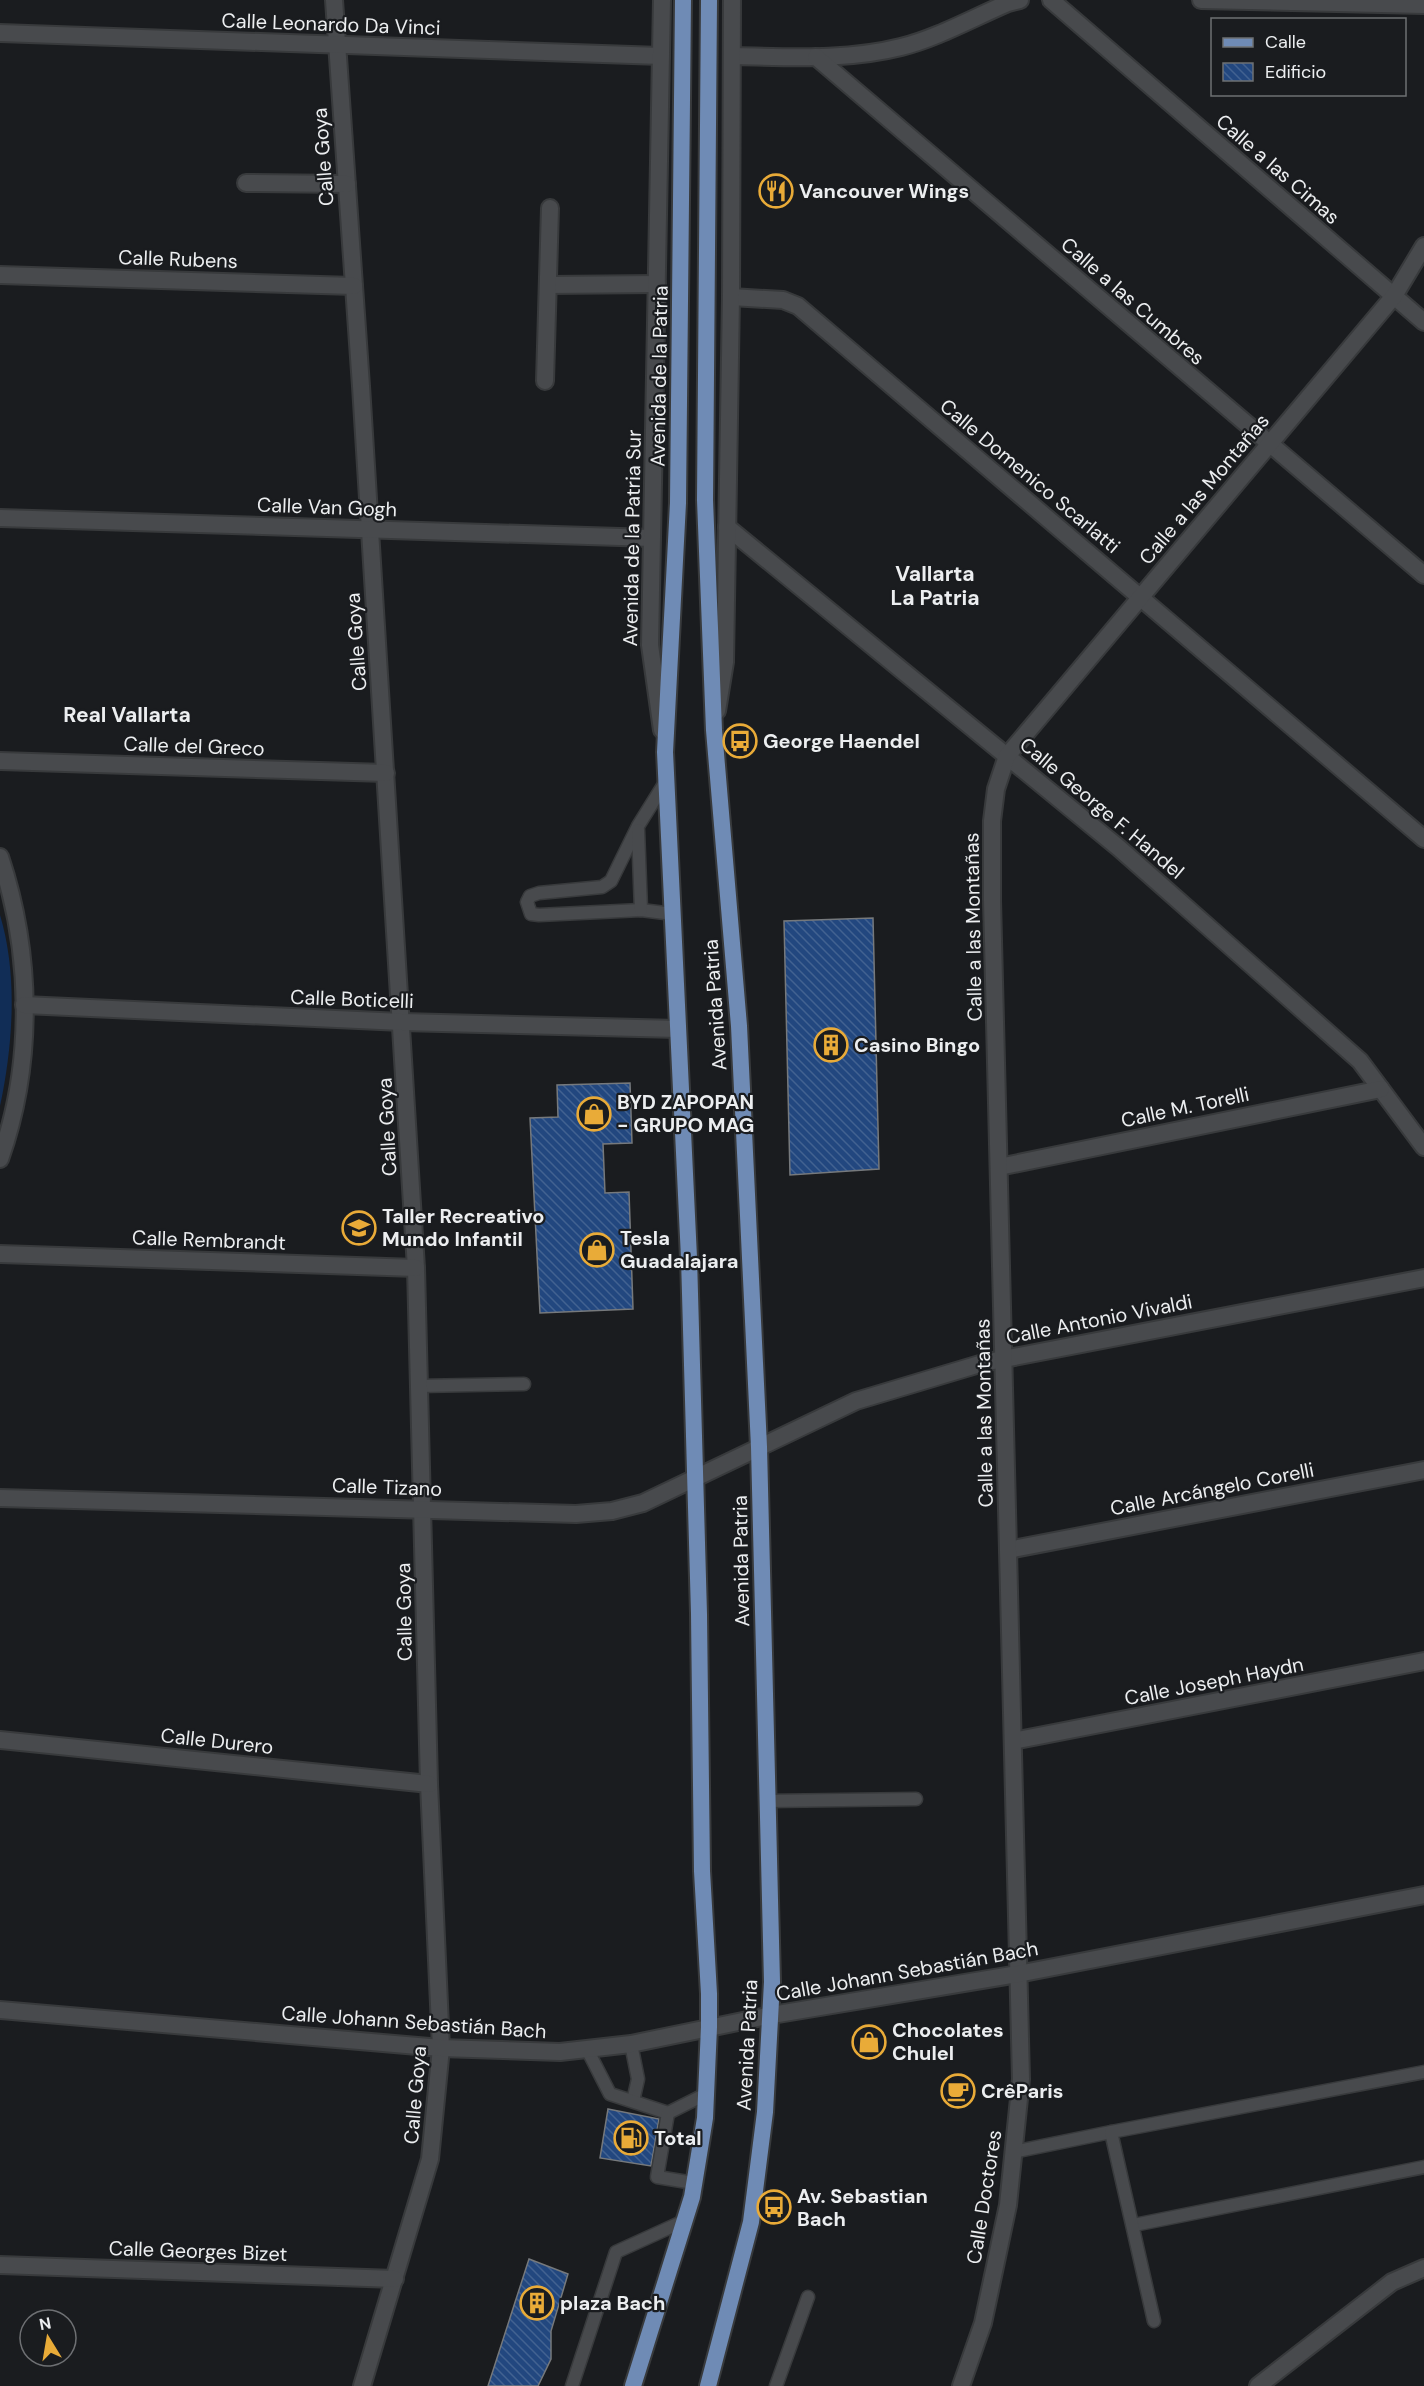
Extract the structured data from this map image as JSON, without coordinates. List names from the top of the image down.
{
  "streets": {
    "main road": ["Avenida de la Patria", "Avenida Patria"],
    "street": [
      "Calle Leonardo Da Vinci",
      "Calle Goya",
      "Calle a las Cimas",
      "Calle Rubens",
      "Calle a las Cumbres",
      "Calle Domenico Scarlatti",
      "Calle a las Montañas",
      "Calle Van Gogh",
      "Avenida de la Patria Sur",
      "Calle del Greco",
      "Calle George F. Handel",
      "Calle Boticelli",
      "Calle M. Torelli",
      "Calle Rembrandt",
      "Calle Antonio Vivaldi",
      "Calle Tizano",
      "Calle Arcángelo Corelli",
      "Calle Joseph Haydn",
      "Calle Durero",
      "Calle Johann Sebastián Bach",
      "Calle Doctores",
      "Calle Georges Bizet"
    ]
  },
  "crossings": [
    ["Calle Leonardo Da Vinci", "Calle Goya"],
    ["Calle Leonardo Da Vinci", "Avenida de la Patria Sur"],
    ["Calle Goya", "Calle Rubens"],
    ["Calle Goya", "Calle Van Gogh"],
    ["Calle Goya", "Calle del Greco"],
    ["Calle Goya", "Calle Boticelli"],
    ["Calle Goya", "Calle Rembrandt"],
    ["Calle Goya", "Calle Tizano"],
    ["Calle Goya", "Calle Durero"],
    ["Calle Goya", "Calle Johann Sebastián Bach"],
    ["Calle Goya", "Calle Georges Bizet"],
    ["Calle a las Cimas", "Calle a las Montañas"],
    ["Calle a las Cumbres", "Calle a las Montañas"],
    ["Avenida de la Patria", "Avenida de la Patria Sur"],
    ["Avenida de la Patria", "Avenida Patria"],
    ["Calle Domenico Scarlatti", "Calle a las Montañas"],
    ["Calle a las Montañas", "Calle George F. Handel"],
    ["Calle a las Montañas", "Calle M. Torelli"],
    ["Calle a las Montañas", "Calle Antonio Vivaldi"],
    ["Calle a las Montañas", "Calle Arcángelo Corelli"],
    ["Calle a las Montañas", "Calle Joseph Haydn"],
    ["Calle a las Montañas", "Calle Johann Sebastián Bach"],
    ["Calle a las Montañas", "Calle Doctores"],
    ["Calle Van Gogh", "Avenida de la Patria Sur"],
    ["Avenida de la Patria Sur", "Avenida Patria"],
    ["Calle George F. Handel", "Calle M. Torelli"],
    ["Calle Boticelli", "Avenida Patria"],
    ["Avenida Patria", "Calle Antonio Vivaldi"],
    ["Avenida Patria", "Calle Tizano"],
    ["Avenida Patria", "Calle Johann Sebastián Bach"],
    ["Calle Antonio Vivaldi", "Calle Tizano"],
    ["Calle Johann Sebastián Bach", "Calle Doctores"]
  ],
  "districts": ["Vallarta La Patria", "Real Vallarta"],
  "places": {
    "restaurant": ["Vancouver Wings"],
    "bus stop": ["George Haendel", "Av. Sebastian Bach"],
    "building": ["Casino Bingo", "plaza Bach"],
    "shop": ["BYD ZAPOPAN - GRUPO MAG", "Tesla Guadalajara", "Chocolates Chulel"],
    "school or university": ["Taller Recreativo Mundo Infantil"],
    "cafe": ["CrêParis"],
    "fuel station": ["Total"]
  },
  "legend": ["Calle", "Edificio"],
  "north": "top"
}
